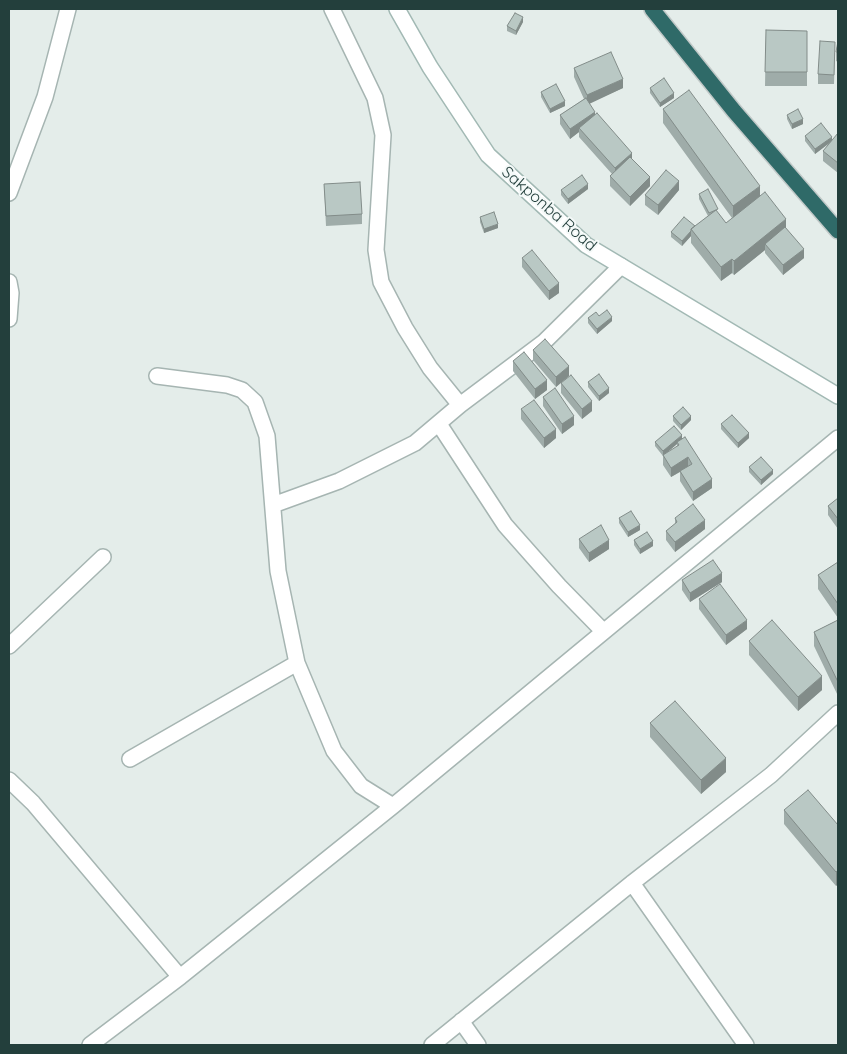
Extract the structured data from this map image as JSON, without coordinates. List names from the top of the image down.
{
  "streets": {
    "street": ["Sakponba Road"]
  }
}
